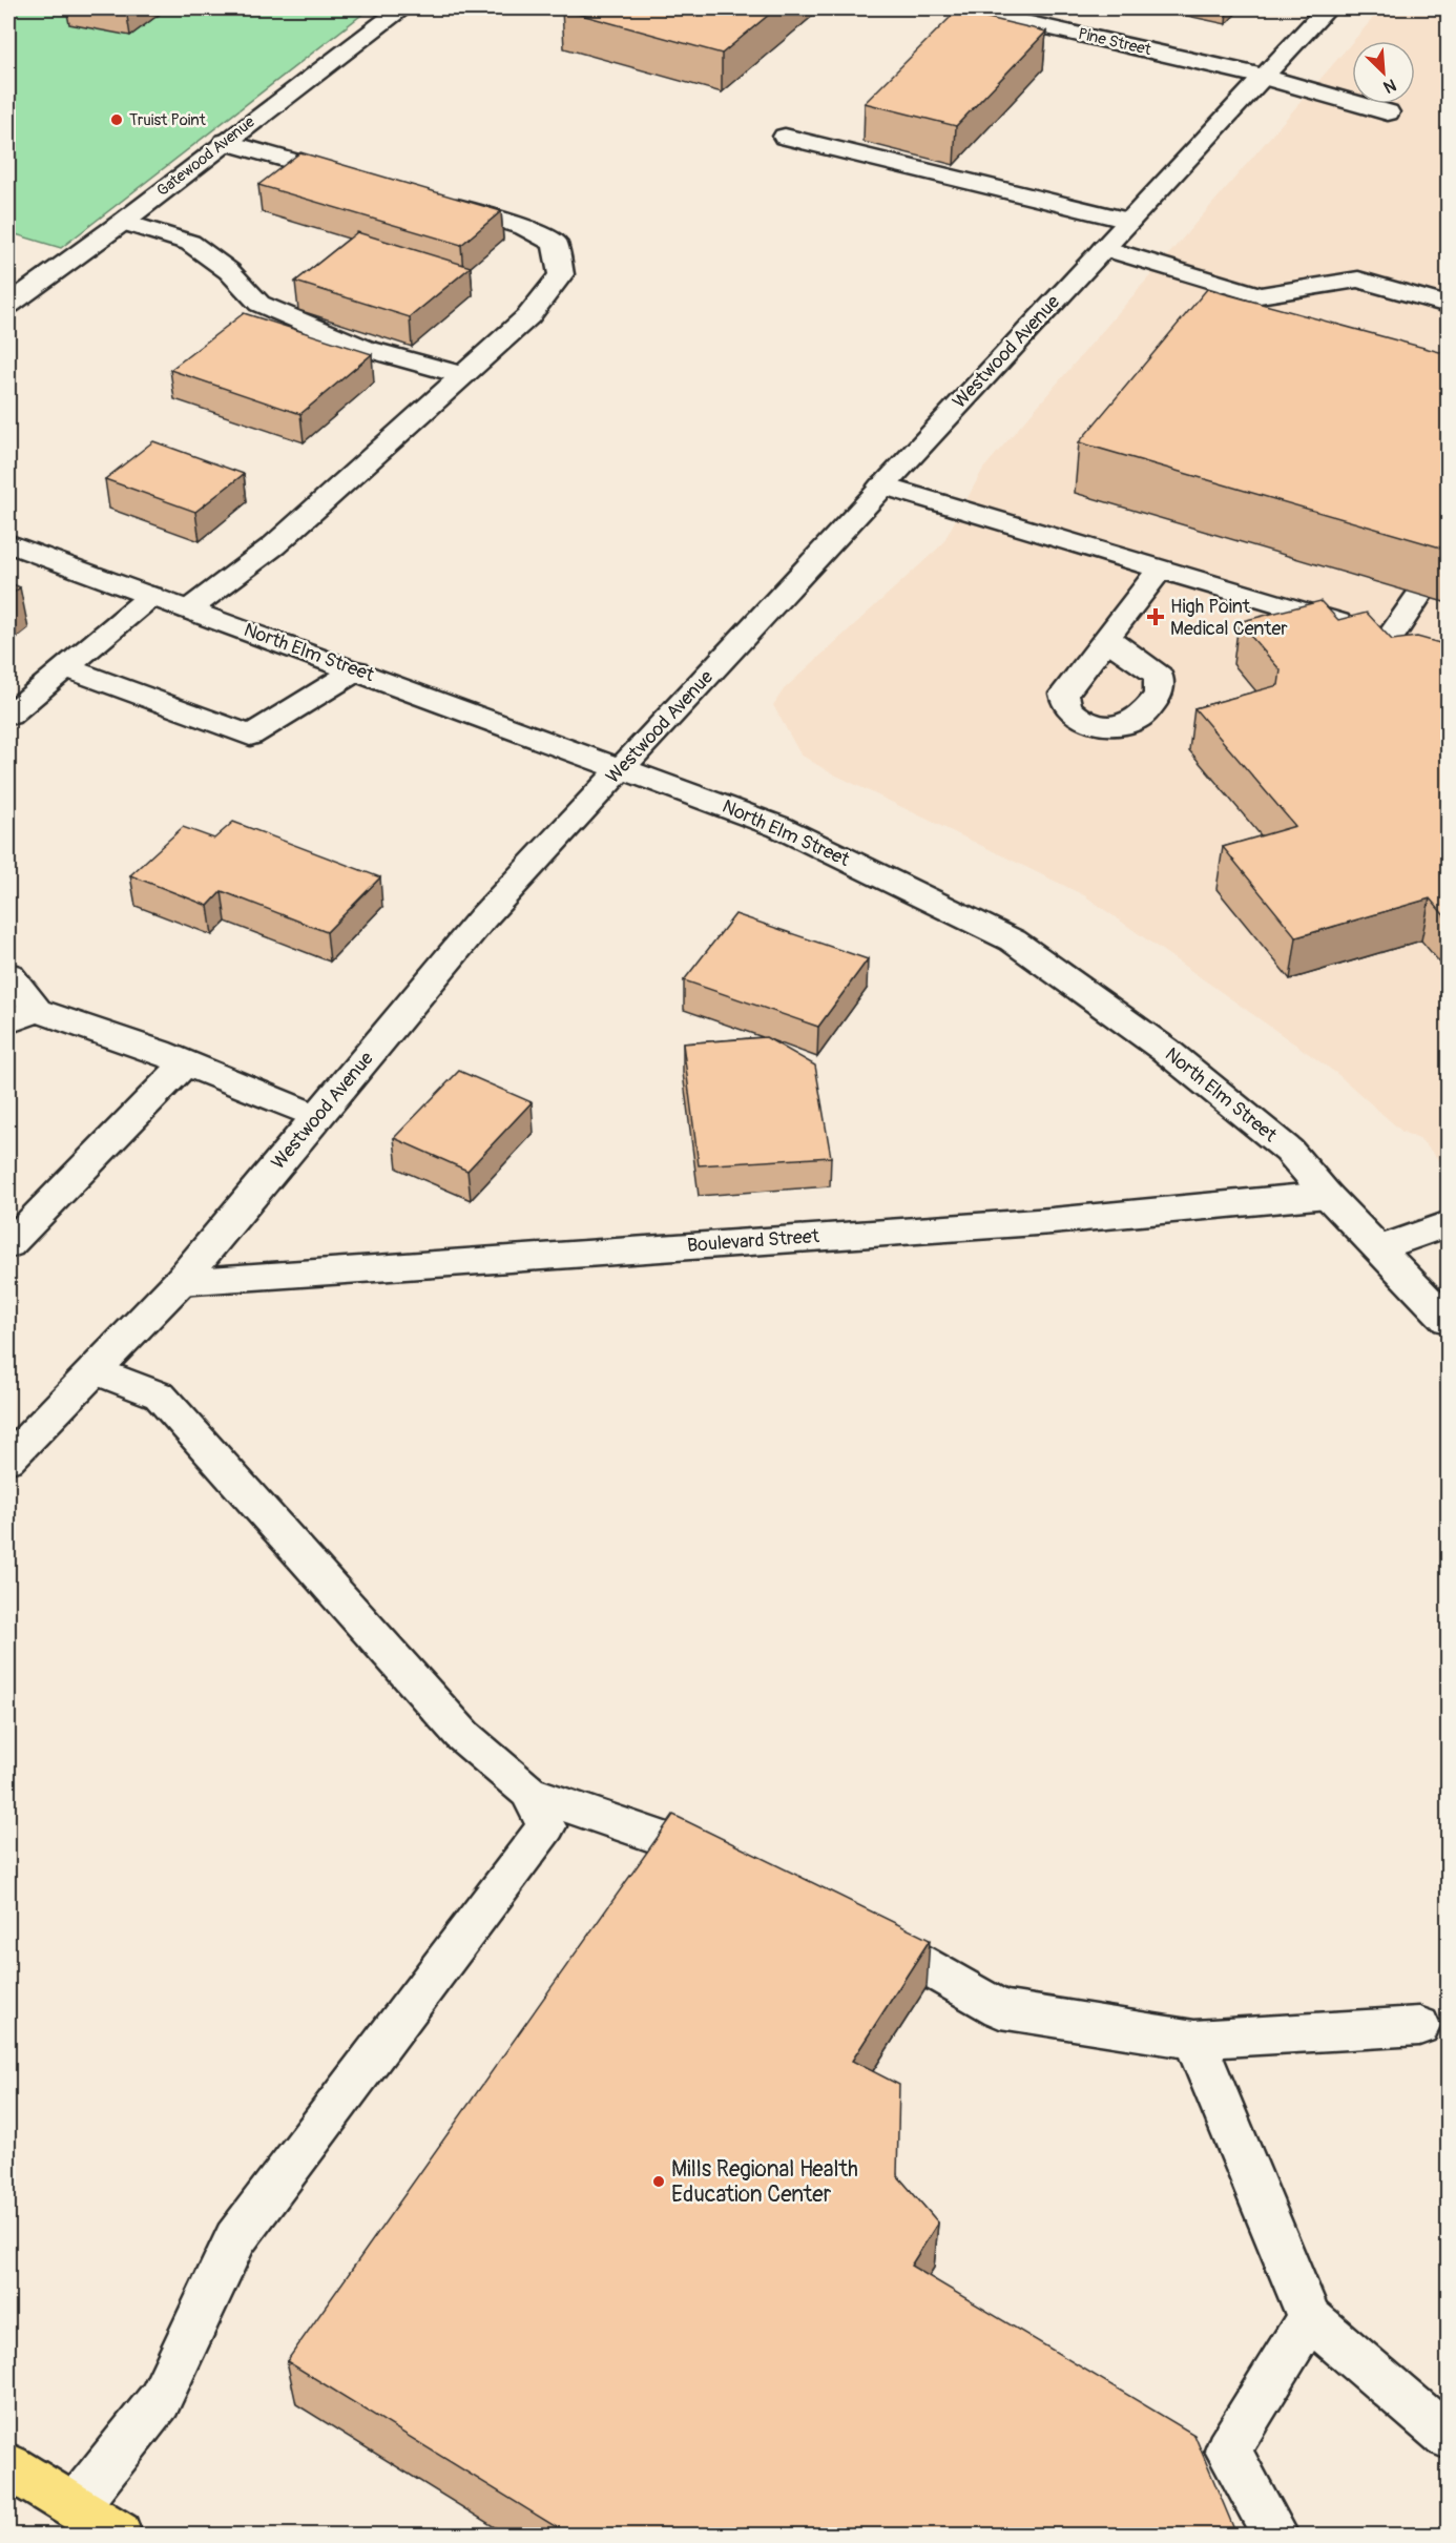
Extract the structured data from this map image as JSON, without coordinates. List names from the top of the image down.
{
  "streets": {
    "street": [
      "Pine Street",
      "Gatewood Avenue",
      "Westwood Avenue",
      "North Elm Street",
      "Boulevard Street"
    ]
  },
  "crossings": [
    ["Pine Street", "Westwood Avenue"],
    ["Westwood Avenue", "North Elm Street"],
    ["Westwood Avenue", "Boulevard Street"],
    ["North Elm Street", "Boulevard Street"]
  ],
  "places": {
    "other": ["Truist Point", "Mills Regional Health Education Center"],
    "health": ["High Point Medical Center"]
  },
  "north": "bottom right"
}
